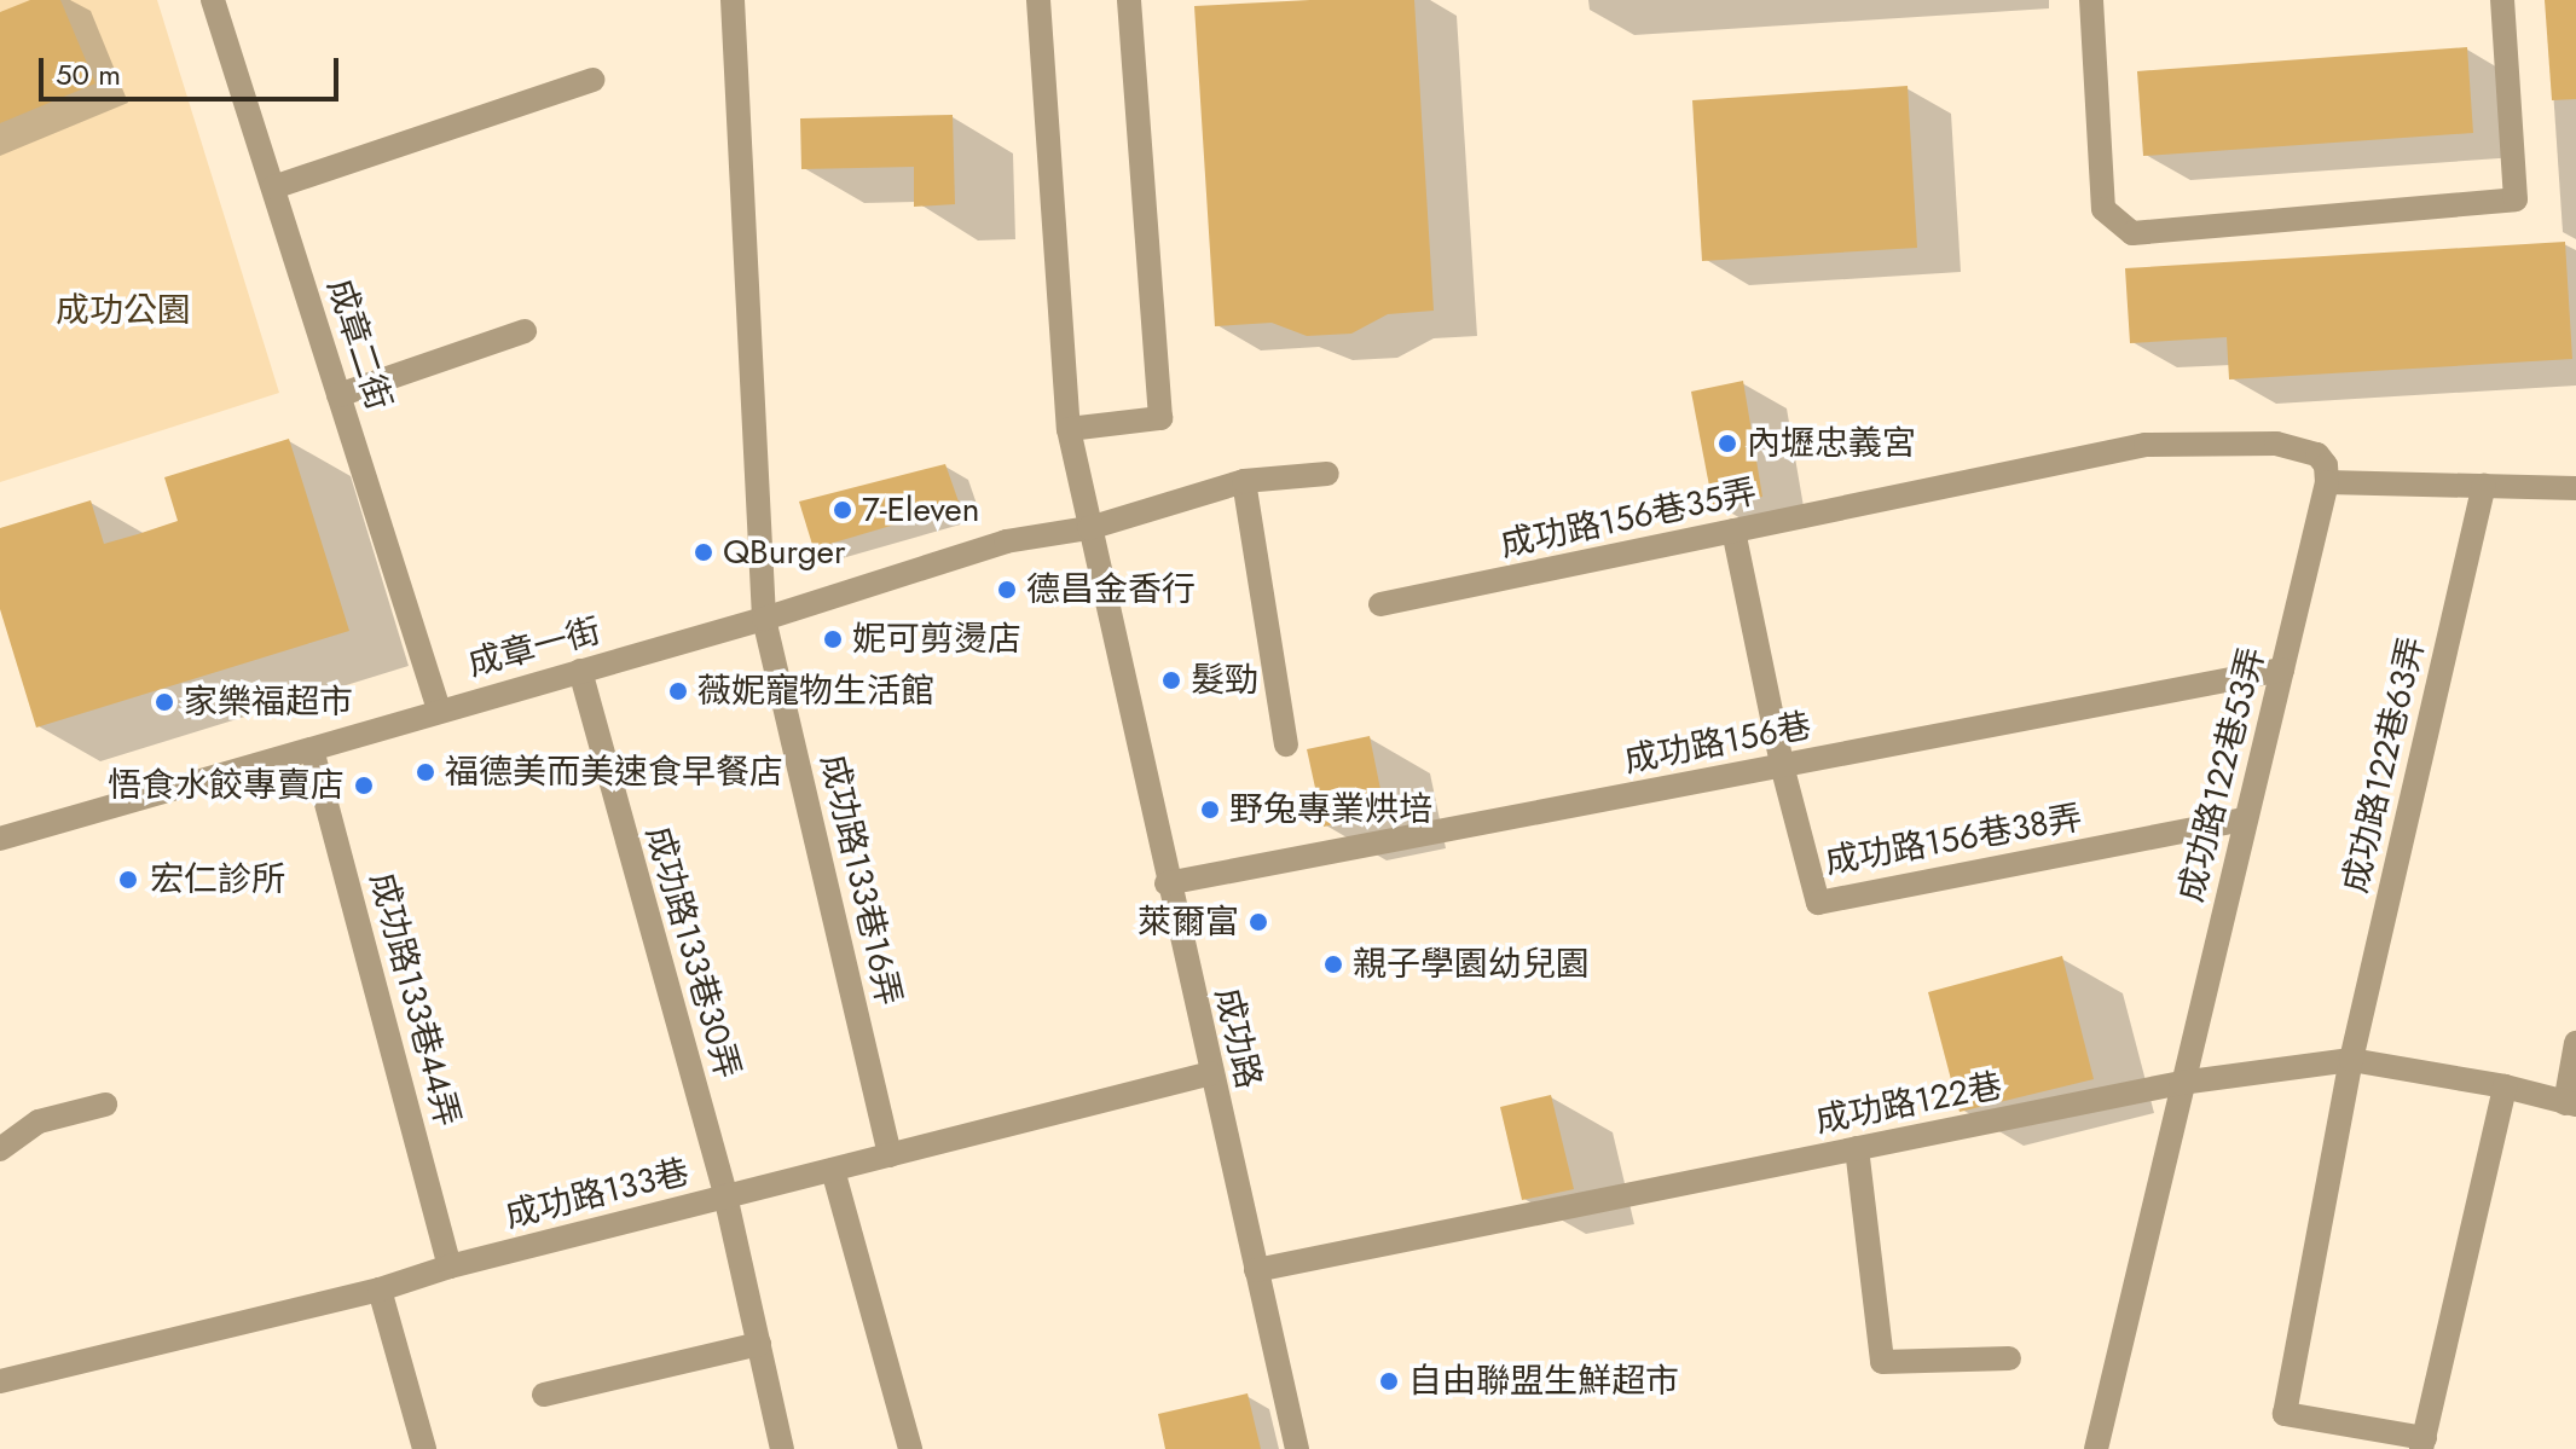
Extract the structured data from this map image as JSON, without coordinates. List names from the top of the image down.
{
  "streets": {
    "street": [
      "成章二街",
      "成功路156巷35弄",
      "成章一街",
      "成功路156巷",
      "成功路122巷63弄",
      "成功路122巷53弄",
      "成功路156巷38弄",
      "成功路133巷16弄",
      "成功路133巷30弄",
      "成功路133巷44弄",
      "成功路",
      "成功路122巷",
      "成功路133巷"
    ]
  },
  "crossings": [
    ["成章二街", "成章一街"],
    ["成功路156巷35弄", "成功路122巷53弄"],
    ["成功路156巷35弄", "成功路156巷38弄"],
    ["成章一街", "成功路133巷16弄"],
    ["成章一街", "成功路133巷30弄"],
    ["成章一街", "成功路133巷44弄"],
    ["成章一街", "成功路"],
    ["成功路156巷", "成功路122巷53弄"],
    ["成功路156巷", "成功路156巷38弄"],
    ["成功路156巷", "成功路"],
    ["成功路122巷63弄", "成功路122巷"],
    ["成功路122巷53弄", "成功路156巷38弄"],
    ["成功路122巷53弄", "成功路122巷"],
    ["成功路133巷16弄", "成功路133巷"],
    ["成功路133巷30弄", "成功路133巷"],
    ["成功路133巷44弄", "成功路133巷"],
    ["成功路", "成功路122巷"],
    ["成功路", "成功路133巷"]
  ],
  "parks": ["成功公園"],
  "places": [
    "內壢忠義宮",
    "7-Eleven",
    "QBurger",
    "德昌金香行",
    "妮可剪燙店",
    "髮勁",
    "薇妮寵物生活館",
    "家樂福超市",
    "福德美而美速食早餐店",
    "悟食水餃專賣店",
    "野兔專業烘培",
    "宏仁診所",
    "萊爾富",
    "親子學園幼兒園",
    "自由聯盟生鮮超市"
  ],
  "scale_bar": "50 m"
}
